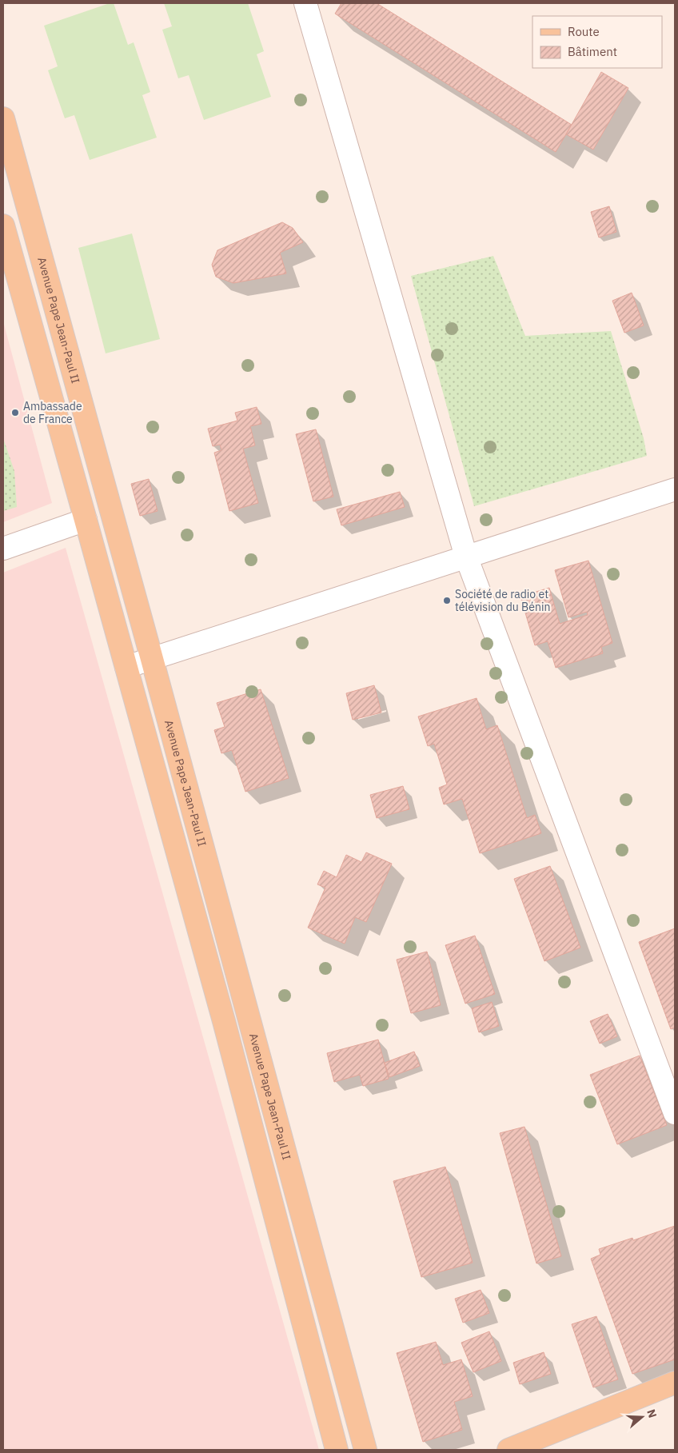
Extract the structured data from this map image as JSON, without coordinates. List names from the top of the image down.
{
  "streets": {
    "main road": ["Avenue Pape Jean-Paul II"]
  },
  "places": ["Ambassade de France", "Société de radio et télévision du Bénin"],
  "legend": ["Route", "Bâtiment"],
  "north": "right"
}
